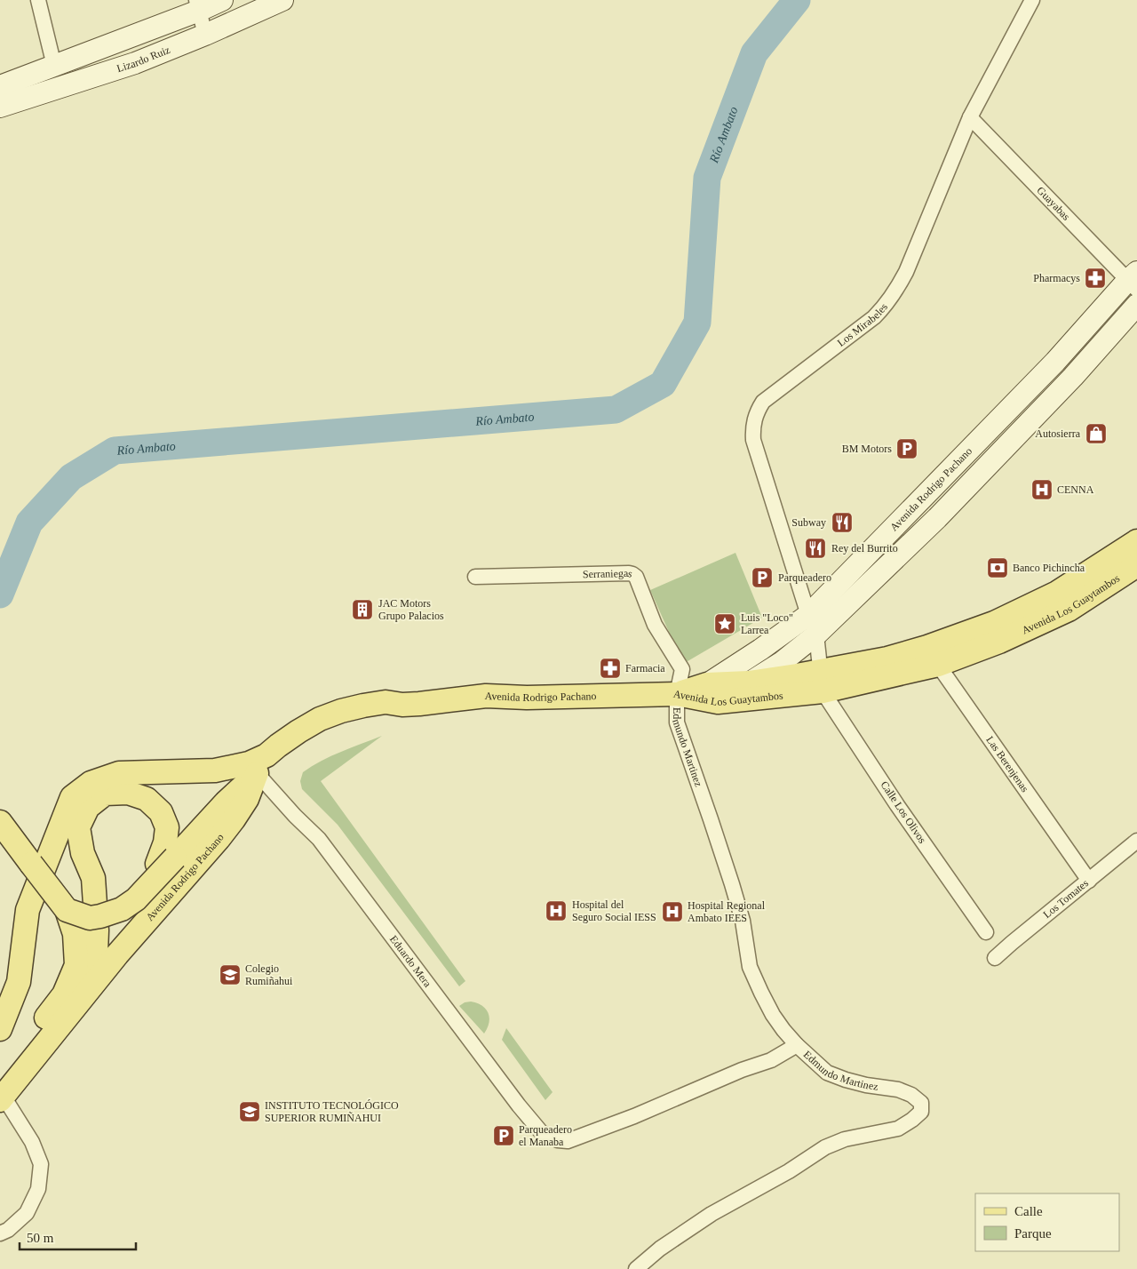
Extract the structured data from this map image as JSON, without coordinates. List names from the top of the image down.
{
  "streets": {
    "main road": ["Lizardo Ruiz", "Avenida Rodrigo Pachano", "Avenida Los Guaytambos"],
    "street": [
      "Guayabas",
      "Los Mirabeles",
      "Serraniegas",
      "Edmundo Martinez",
      "Las Berenjenas",
      "Calle Los Olivos",
      "Los Tomates",
      "Eduardo Mera"
    ]
  },
  "crossings": [
    ["Guayabas", "Los Mirabeles"],
    ["Guayabas", "Avenida Rodrigo Pachano"],
    ["Los Mirabeles", "Avenida Rodrigo Pachano"],
    ["Los Mirabeles", "Avenida Los Guaytambos"],
    ["Los Mirabeles", "Calle Los Olivos"],
    ["Avenida Rodrigo Pachano", "Serraniegas"],
    ["Avenida Rodrigo Pachano", "Avenida Los Guaytambos"],
    ["Avenida Rodrigo Pachano", "Edmundo Martinez"],
    ["Avenida Rodrigo Pachano", "Eduardo Mera"],
    ["Serraniegas", "Avenida Los Guaytambos"],
    ["Serraniegas", "Edmundo Martinez"],
    ["Avenida Los Guaytambos", "Edmundo Martinez"],
    ["Avenida Los Guaytambos", "Las Berenjenas"],
    ["Avenida Los Guaytambos", "Calle Los Olivos"],
    ["Edmundo Martinez", "Eduardo Mera"],
    ["Las Berenjenas", "Los Tomates"]
  ],
  "water": ["Río Ambato"],
  "places": {
    "pharmacy": ["Pharmacys", "Farmacia"],
    "shop": ["Autosierra"],
    "parking": ["BM Motors", "Parqueadero", "Parqueadero el Manaba"],
    "hospital": ["CENNA", "Hospital del Seguro Social IESS", "Hospital Regional Ambato IEES"],
    "restaurant": ["Subway", "Rey del Burrito"],
    "bank": ["Banco Pichincha"],
    "building": ["JAC Motors Grupo Palacios"],
    "place": ["Luis \"Loco\" Larrea"],
    "school or university": ["Colegio Rumiñahui", "INSTITUTO TECNOLÓGICO SUPERIOR RUMIÑAHUI"]
  },
  "legend": ["Calle", "Parque"],
  "scale_bar": "50 m"
}
